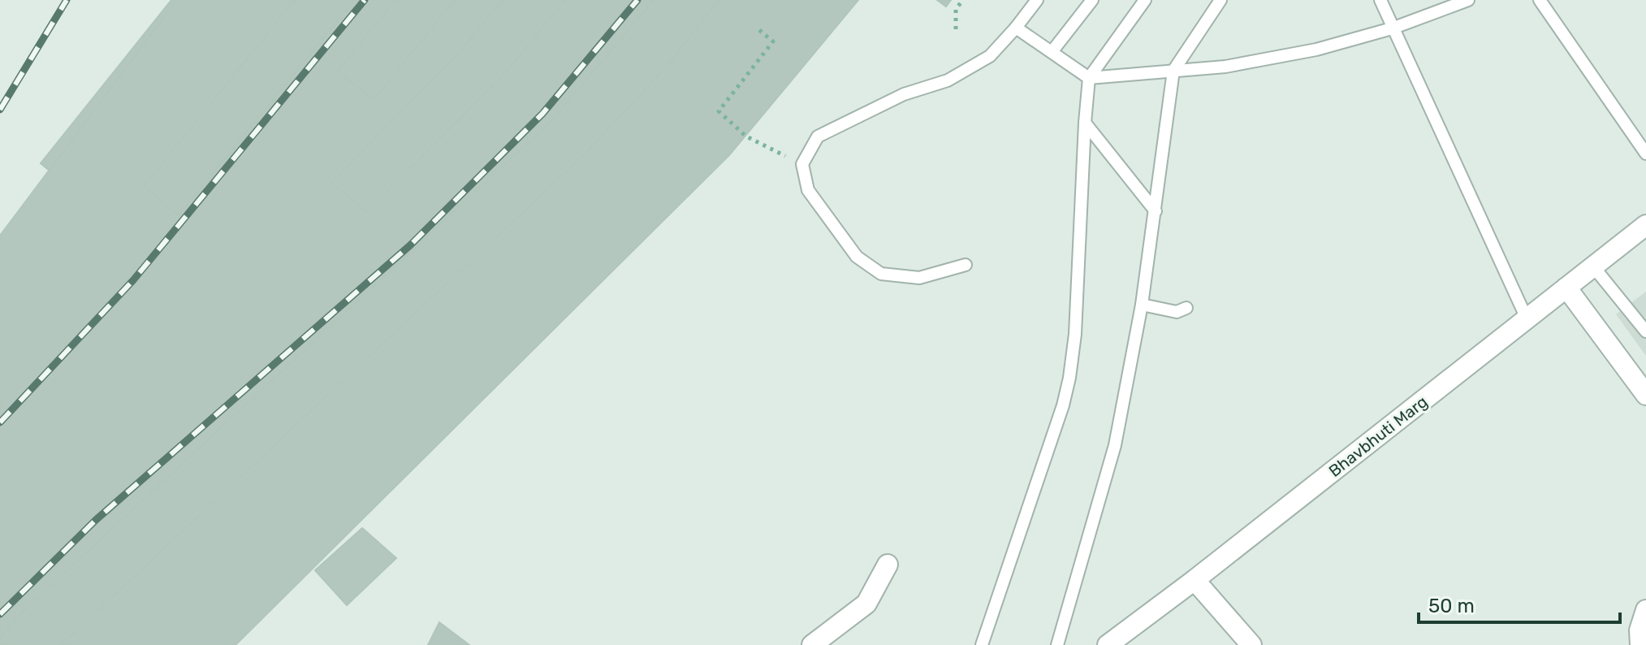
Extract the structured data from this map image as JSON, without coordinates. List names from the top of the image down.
{
  "streets": {
    "street": ["Bhavbhuti Marg"]
  },
  "scale_bar": "50 m"
}
